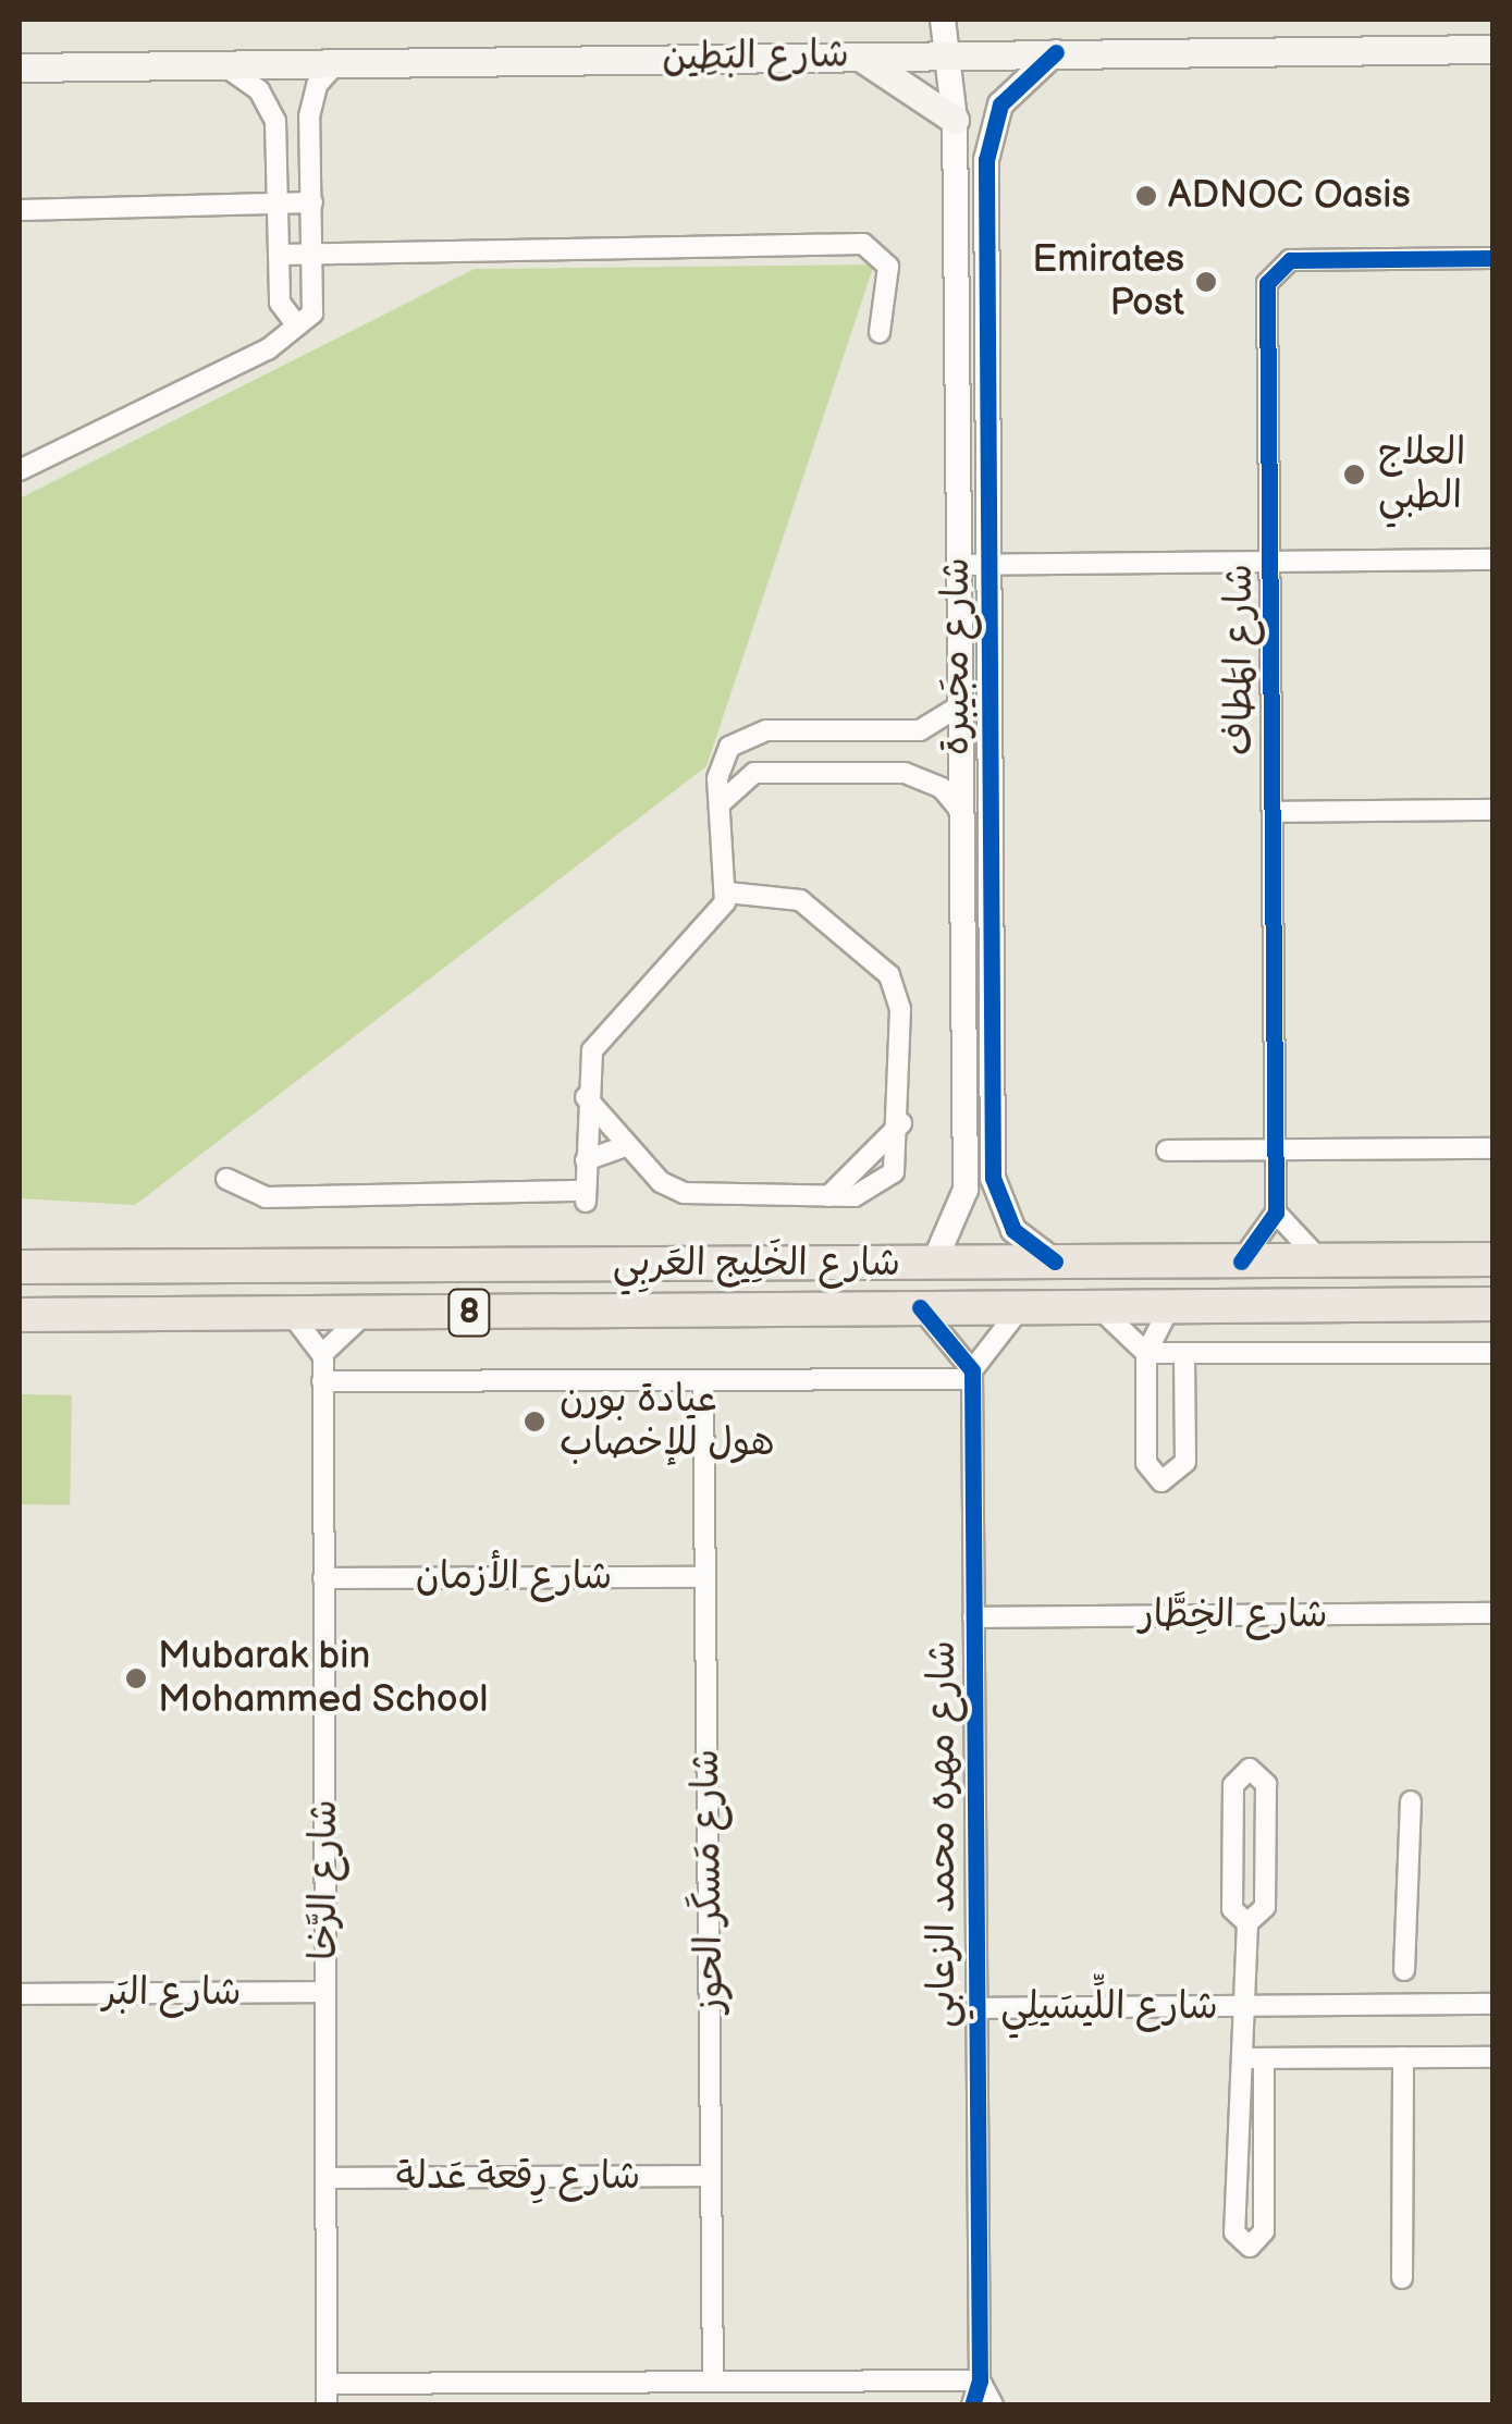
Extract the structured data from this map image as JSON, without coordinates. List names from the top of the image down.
{
  "streets": {
    "highway": ["شارع الخَلِيج العَربِي", "8"],
    "main road": ["شارع البَطِين"],
    "street": [
      "شارع مجَيبرة",
      "شارع المَطاف",
      "شارع الأزمان",
      "شارع الخِطَّار",
      "شارع مهره محمد الزعابي",
      "شارع الرَّخا",
      "شارع مَسكَر الحوز",
      "شارع البَر",
      "شارع اللِّيسَيلِي",
      "شارع رِقعة عَدلة"
    ]
  },
  "crossings": [
    ["شارع البَطِين", "شارع مجَيبرة"],
    ["شارع مجَيبرة", "شارع الخَلِيج العَربِي"],
    ["شارع الأزمان", "شارع الرَّخا"],
    ["شارع الأزمان", "شارع مَسكَر الحوز"],
    ["شارع الخِطَّار", "شارع مهره محمد الزعابي"],
    ["شارع مهره محمد الزعابي", "شارع اللِّيسَيلِي"],
    ["شارع الرَّخا", "شارع البَر"],
    ["شارع الرَّخا", "شارع رِقعة عَدلة"],
    ["شارع مَسكَر الحوز", "شارع رِقعة عَدلة"]
  ],
  "places": [
    "ADNOC Oasis",
    "Emirates Post",
    "العلاج الطبي",
    "عيادة بورن هول للإخصاب",
    "Mubarak bin Mohammed School"
  ]
}
